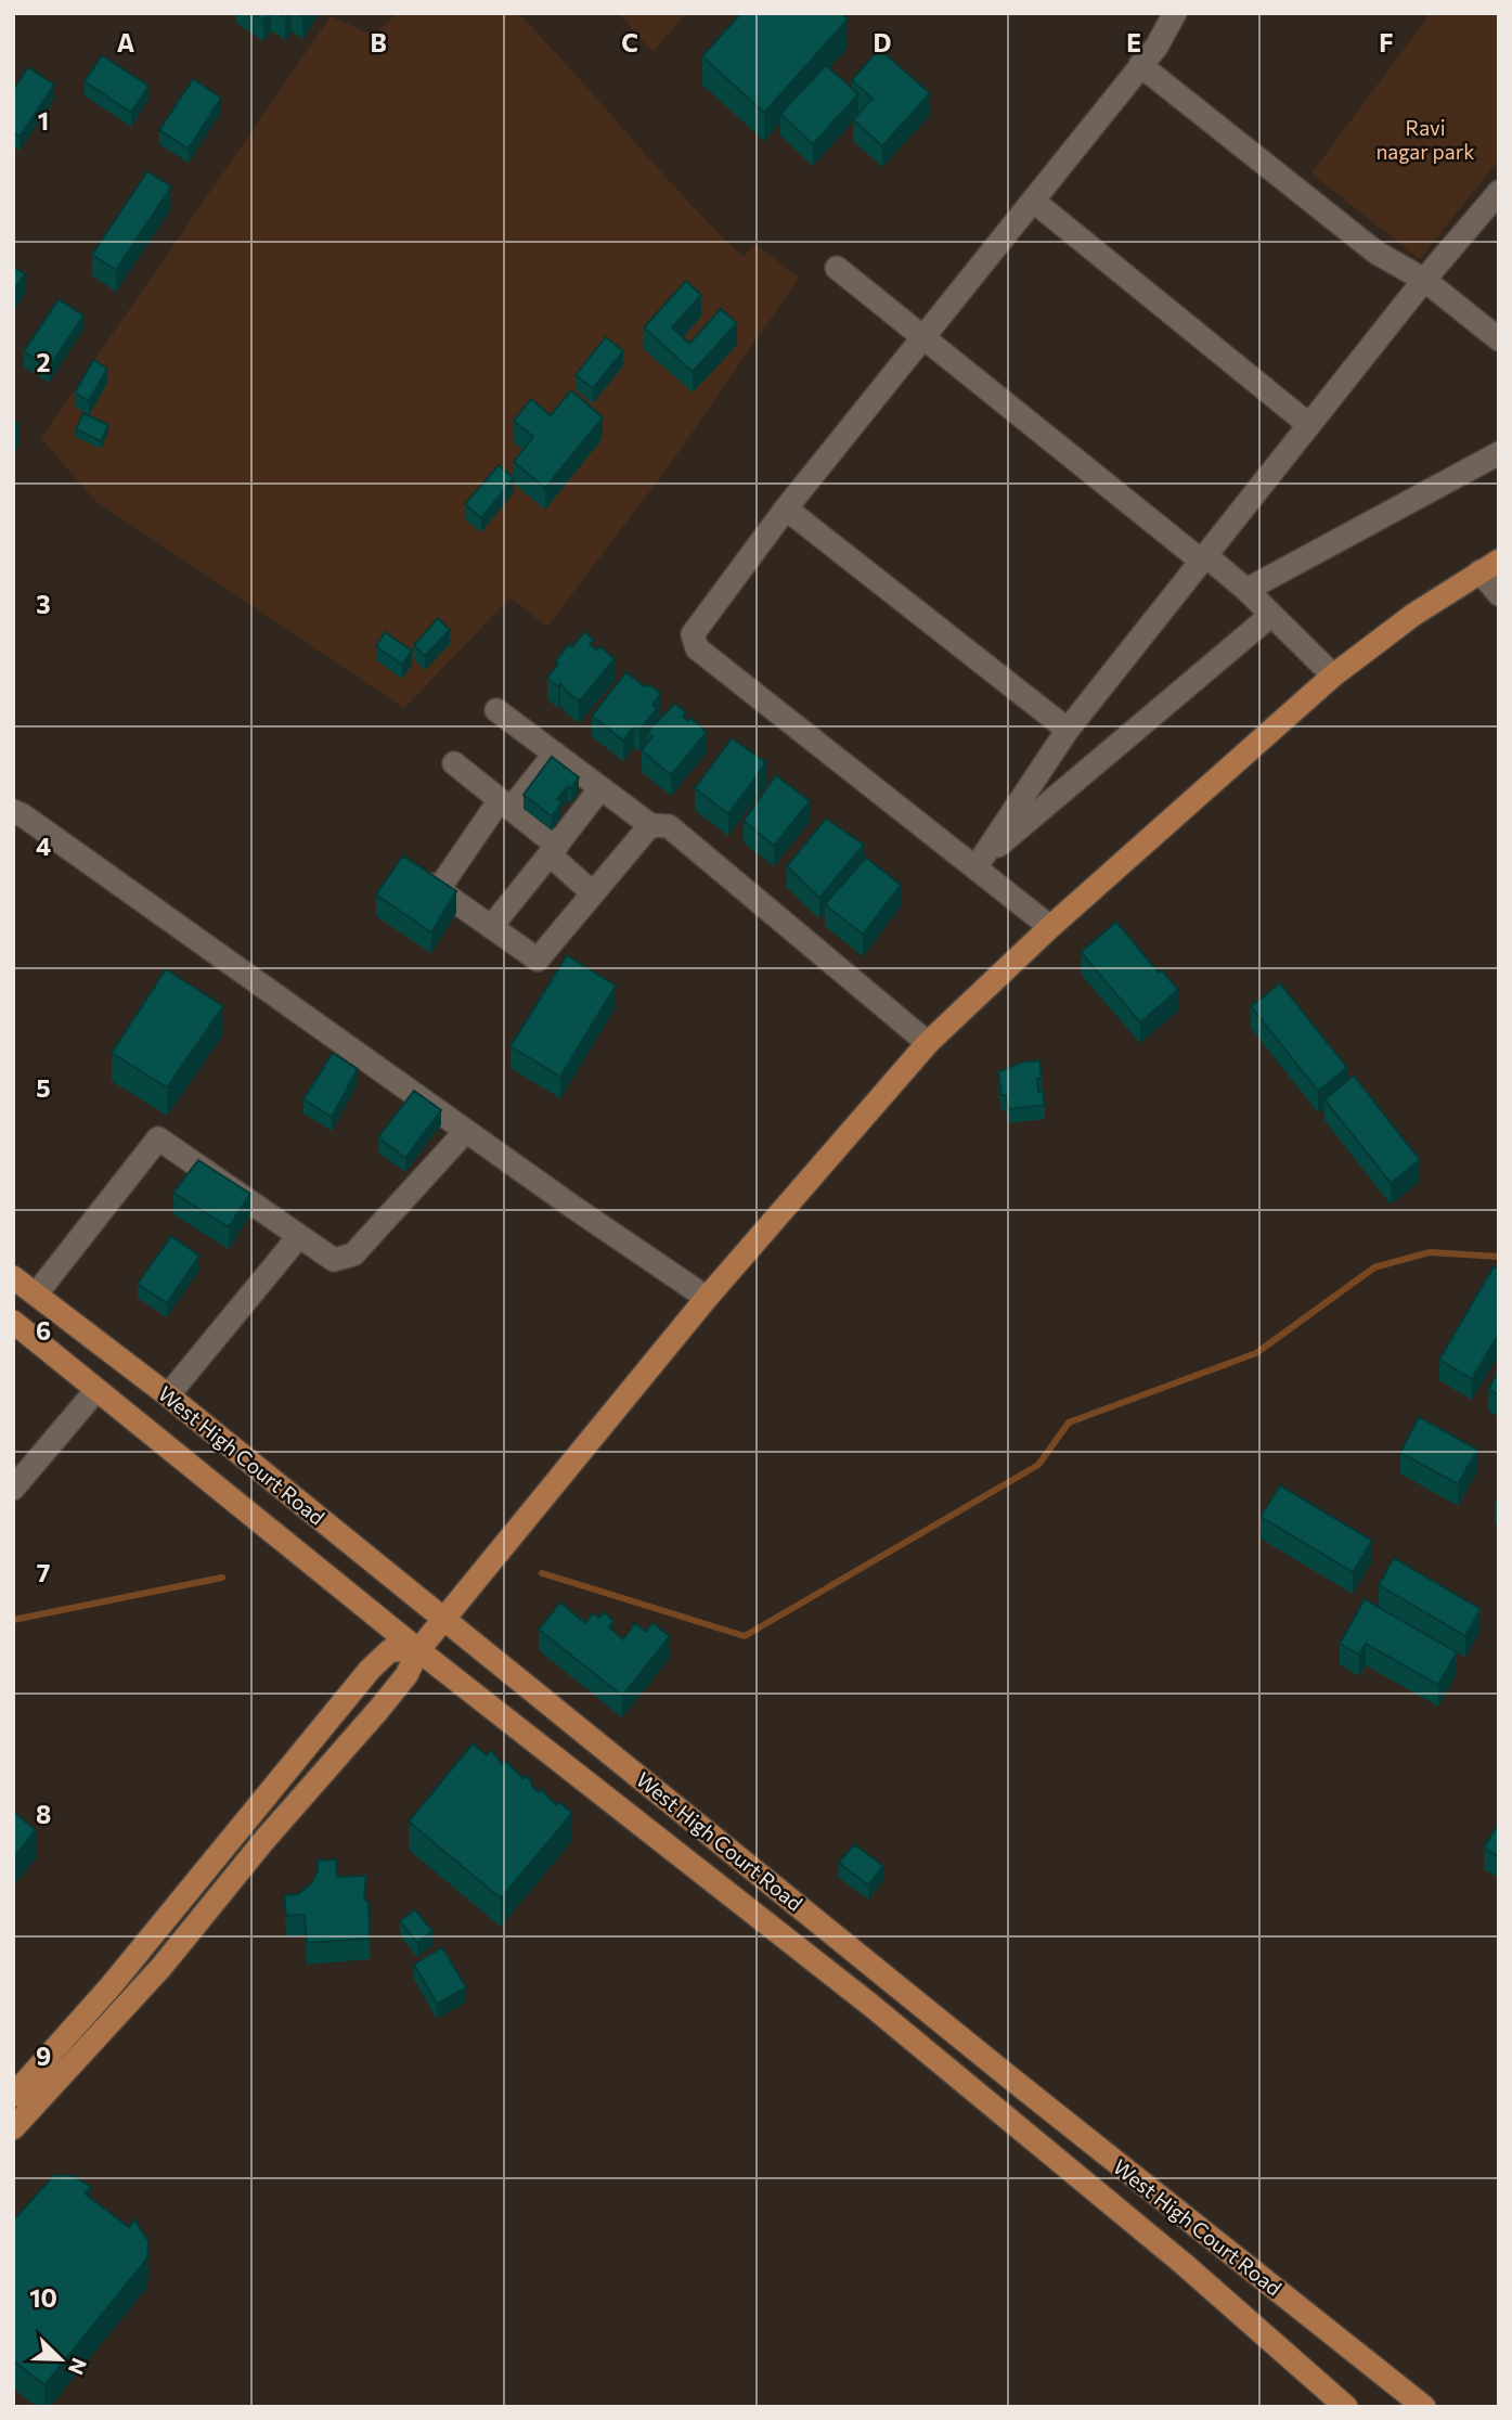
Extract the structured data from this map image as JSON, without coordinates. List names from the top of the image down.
{
  "streets": {
    "main road": ["West High Court Road"]
  },
  "parks": ["Ravi nagar park"],
  "north": "bottom right",
  "grid": {
    "columns": [
      "A",
      "B",
      "C",
      "D",
      "E",
      "F"
    ],
    "rows": [
      "1",
      "2",
      "3",
      "4",
      "5",
      "6",
      "7",
      "8",
      "9",
      "10"
    ]
  }
}
